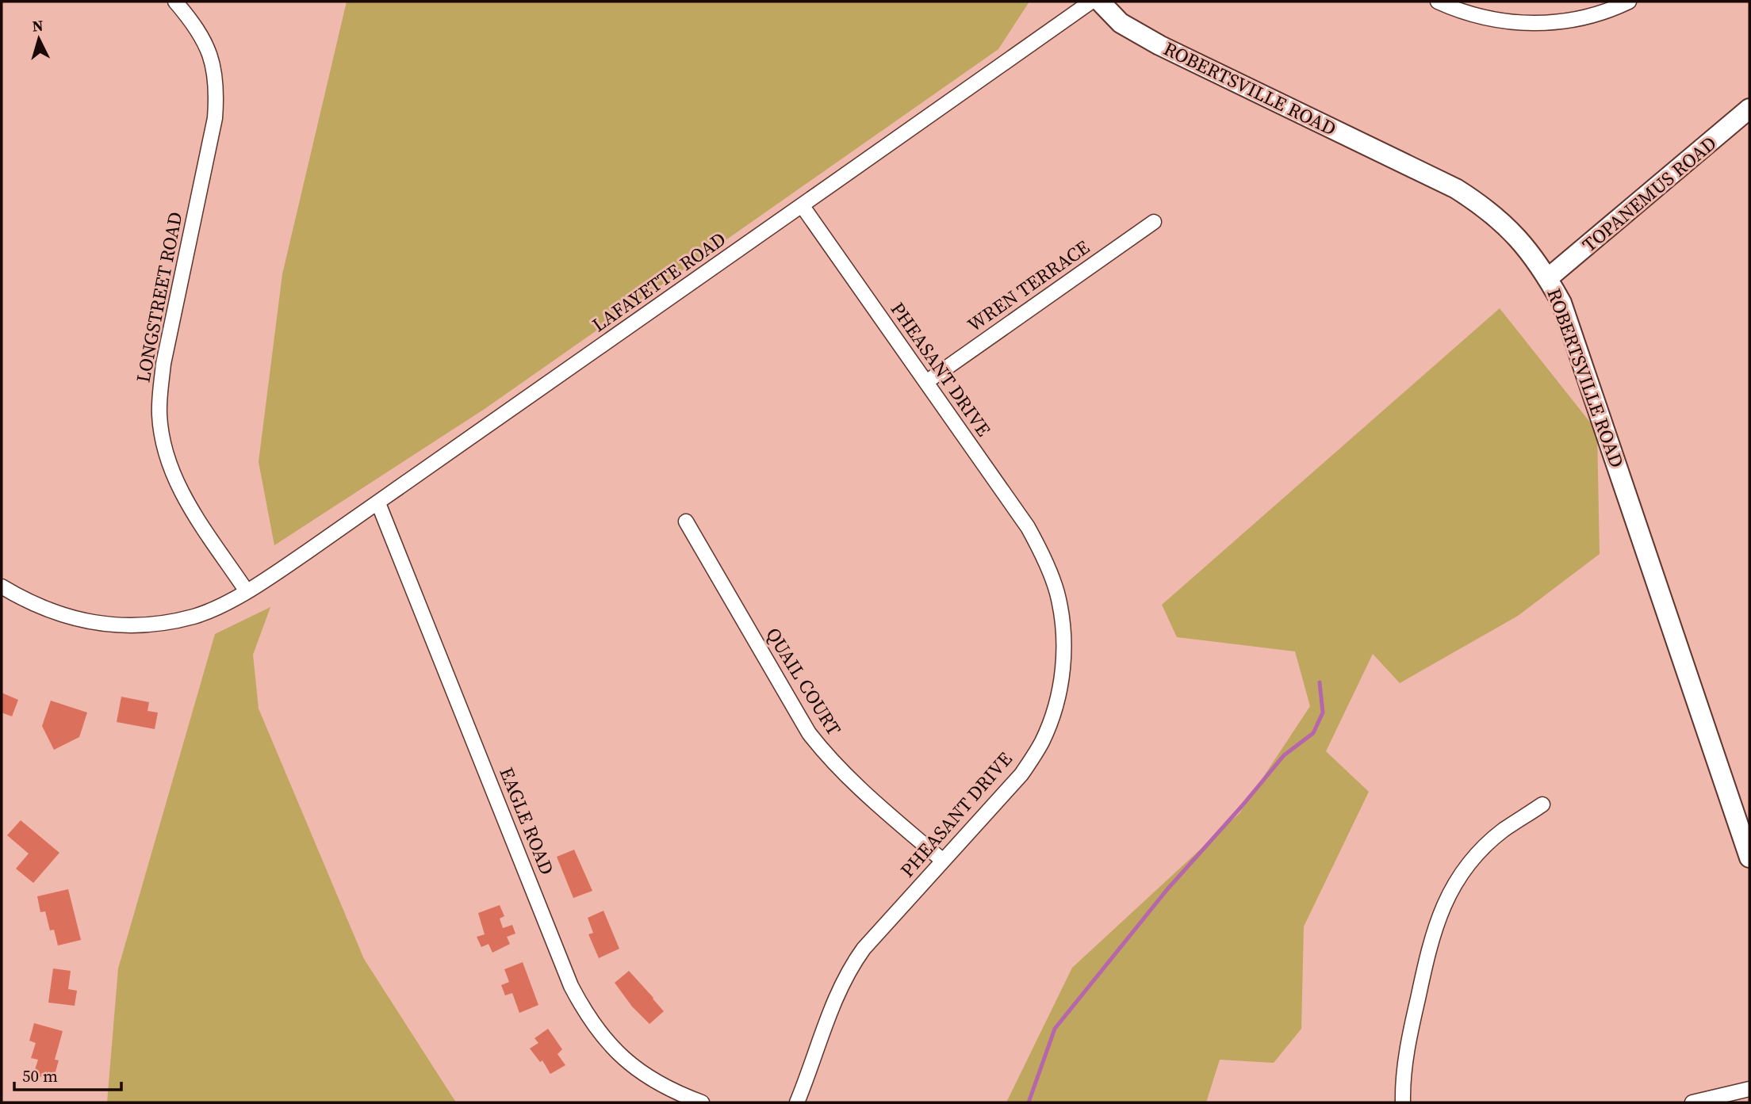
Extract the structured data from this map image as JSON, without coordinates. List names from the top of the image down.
{
  "streets": {
    "street": [
      "ROBERTSVILLE ROAD",
      "TOPANEMUS ROAD",
      "LAFAYETTE ROAD",
      "WREN TERRACE",
      "LONGSTREET ROAD",
      "PHEASANT DRIVE",
      "QUAIL COURT",
      "EAGLE ROAD"
    ]
  },
  "crossings": [
    ["ROBERTSVILLE ROAD", "TOPANEMUS ROAD"],
    ["LAFAYETTE ROAD", "LONGSTREET ROAD"],
    ["LAFAYETTE ROAD", "PHEASANT DRIVE"],
    ["LAFAYETTE ROAD", "EAGLE ROAD"],
    ["WREN TERRACE", "PHEASANT DRIVE"],
    ["PHEASANT DRIVE", "QUAIL COURT"]
  ],
  "scale_bar": "50 m",
  "north": "top"
}
